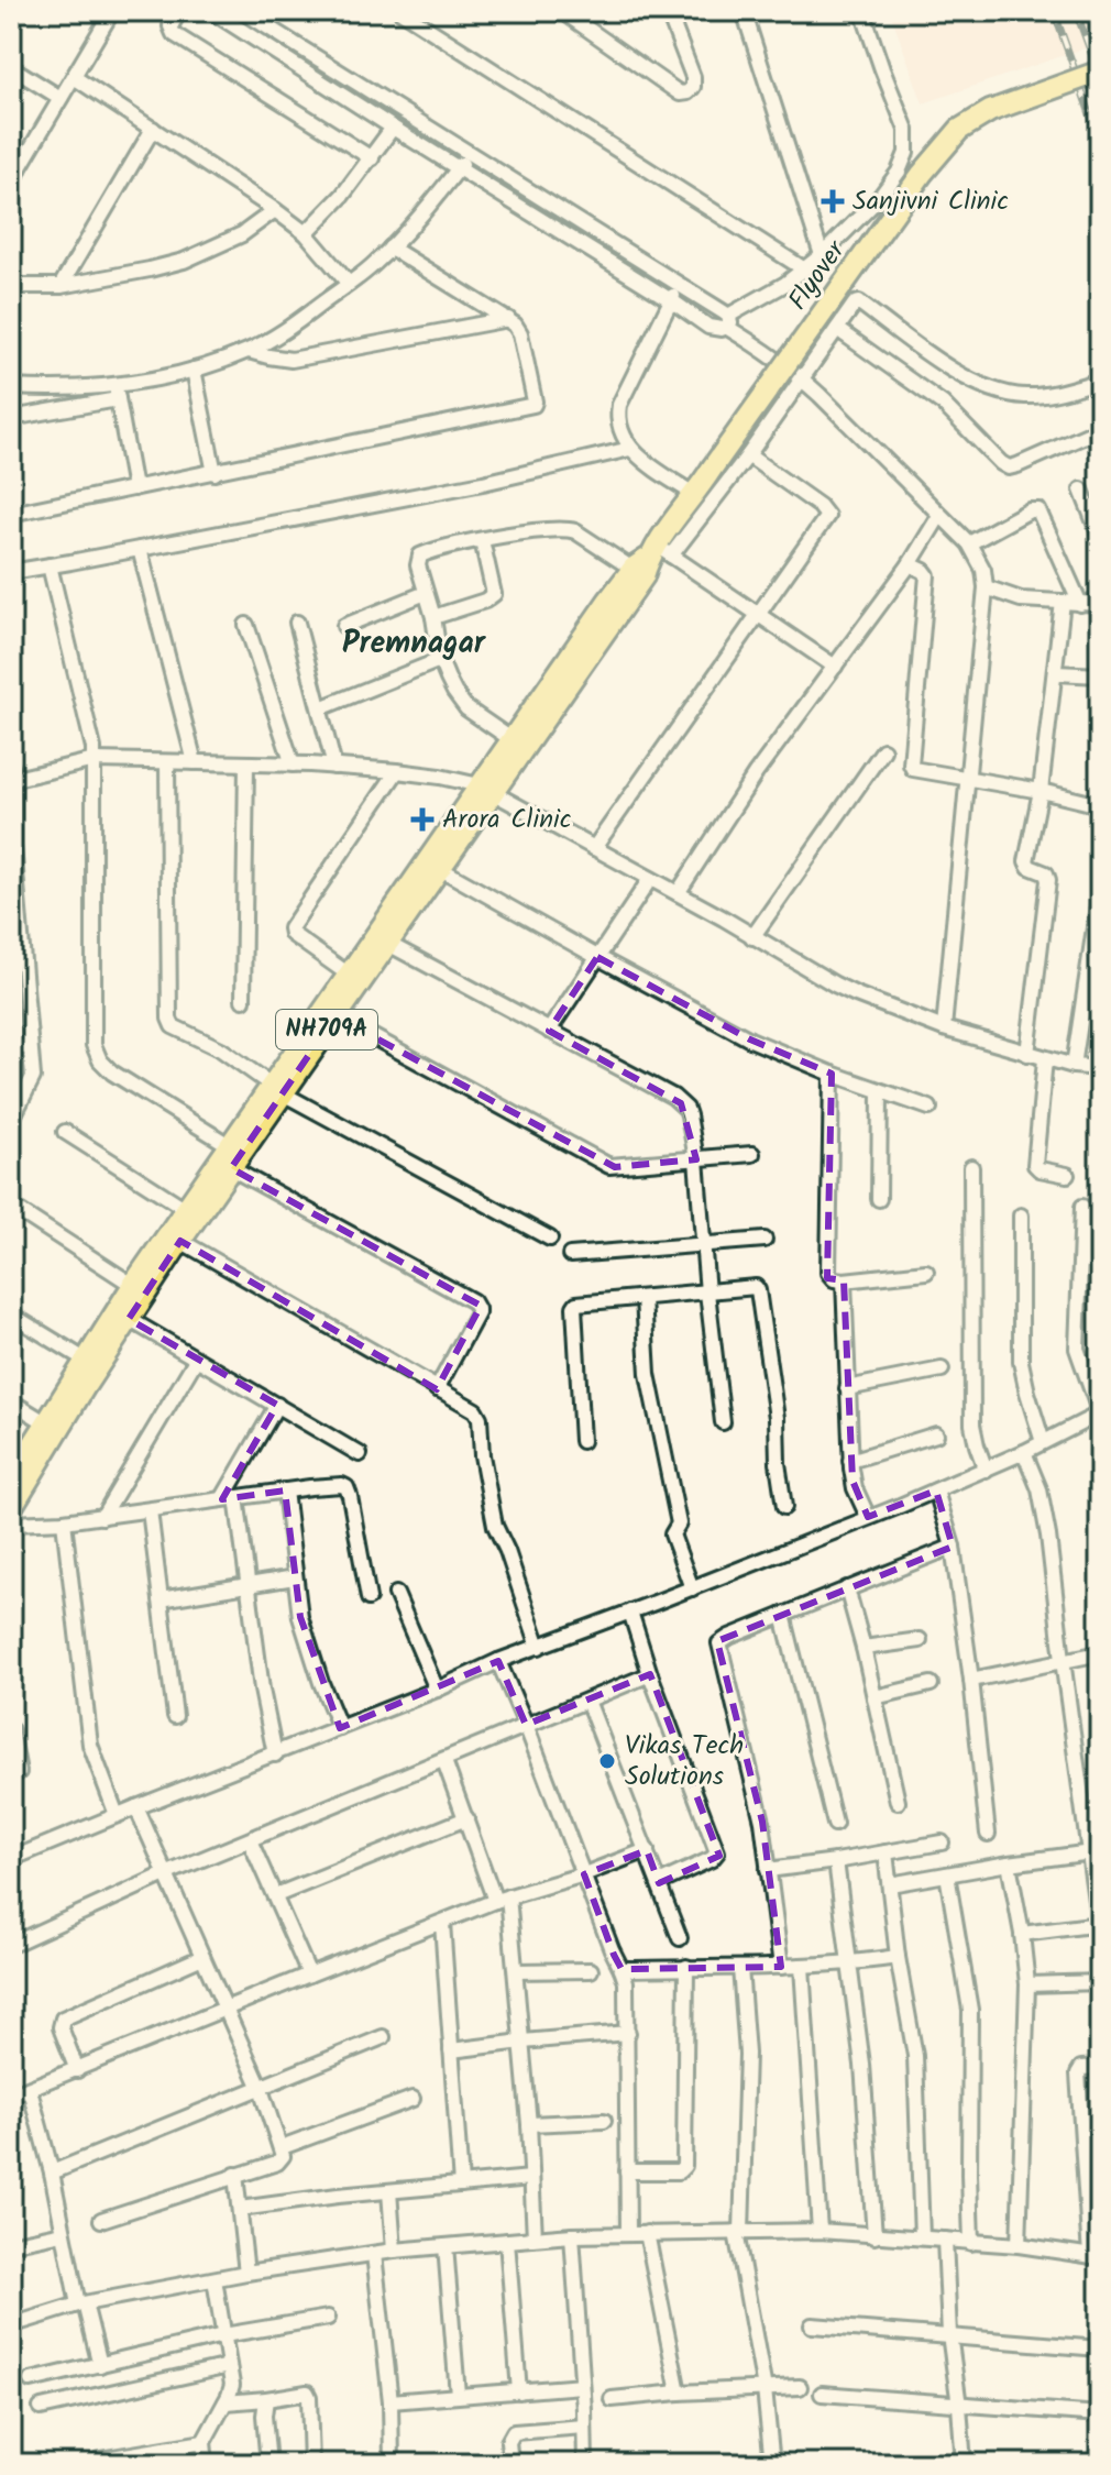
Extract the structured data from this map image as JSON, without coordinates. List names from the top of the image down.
{
  "streets": {
    "highway": ["Flyover", "NH709A"]
  },
  "crossings": [
    ["Flyover", "NH709A"]
  ],
  "districts": ["Premnagar"],
  "places": {
    "health": ["Sanjivni Clinic", "Arora Clinic"],
    "other": ["Vikas Tech Solutions"]
  }
}
